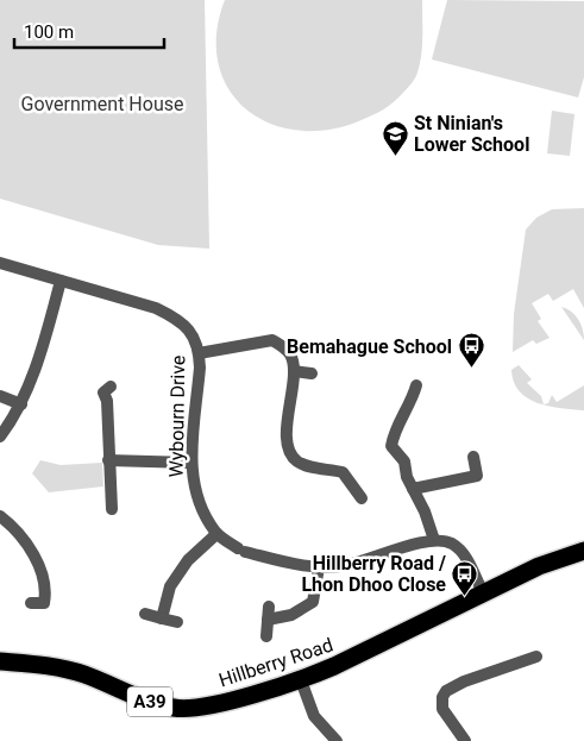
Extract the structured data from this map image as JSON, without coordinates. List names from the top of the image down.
{
  "streets": {
    "highway": ["Hillberry Road", "A39"],
    "street": ["Wybourn Drive"]
  },
  "parks": ["Government House"],
  "places": {
    "school or university": ["St Ninian's Lower School"],
    "bus stop": ["Bemahague School", "Hillberry Road / Lhon Dhoo Close"]
  },
  "scale_bar": "100 m"
}
